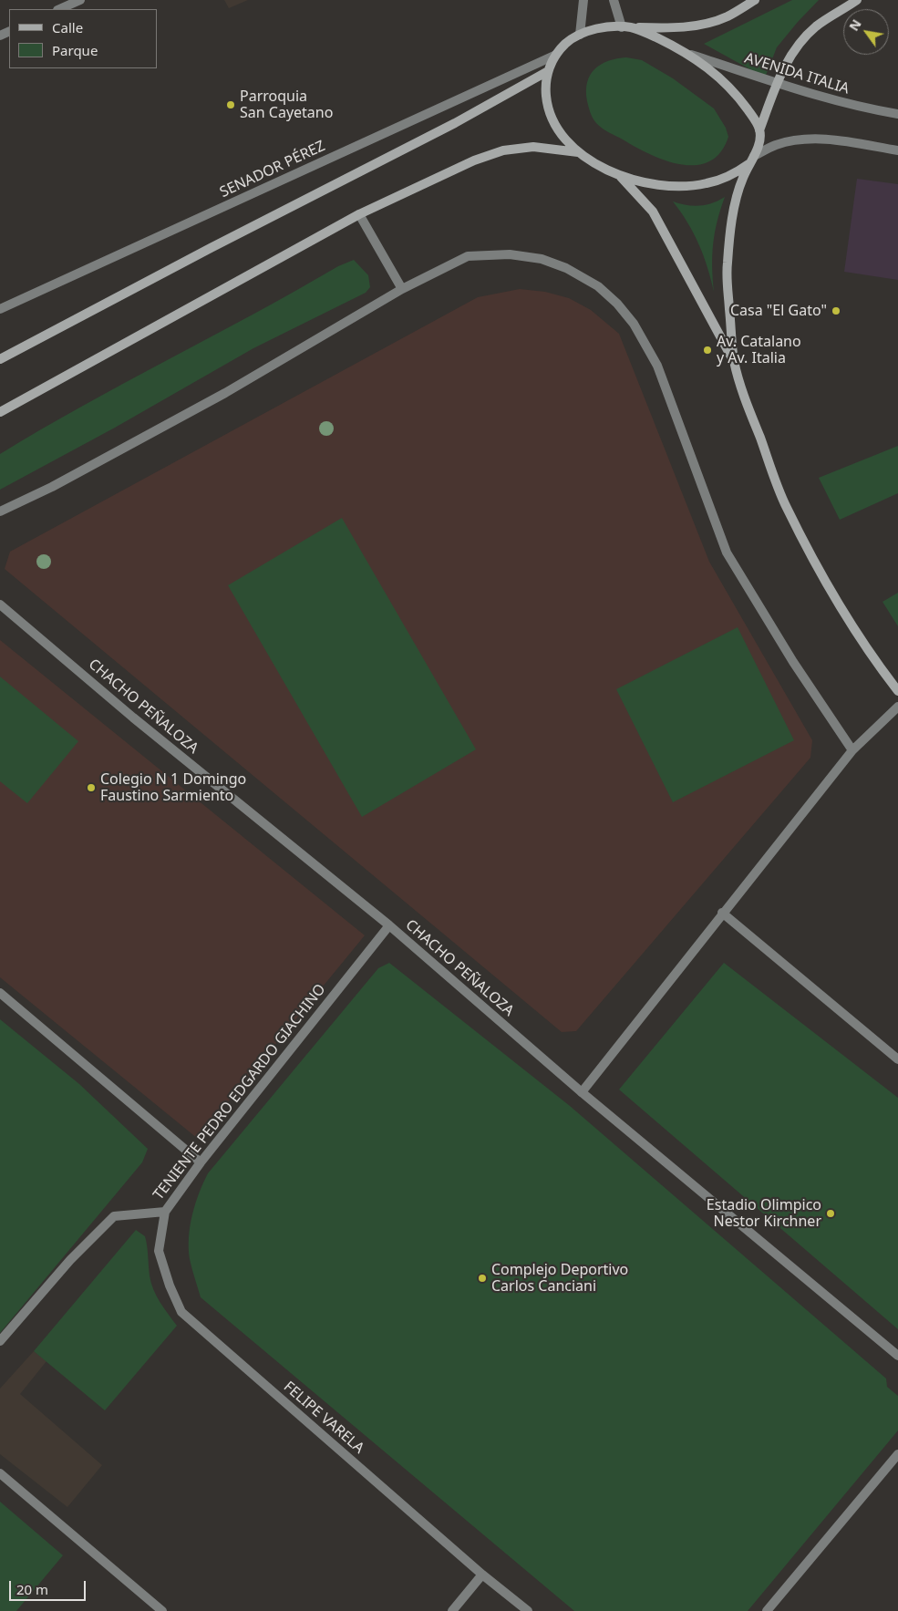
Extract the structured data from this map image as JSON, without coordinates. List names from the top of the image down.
{
  "streets": {
    "street": [
      "AVENIDA ITALIA",
      "SENADOR PÉREZ",
      "CHACHO PEÑALOZA",
      "TENIENTE PEDRO EDGARDO GIACHINO",
      "FELIPE VARELA"
    ]
  },
  "crossings": [
    ["CHACHO PEÑALOZA", "TENIENTE PEDRO EDGARDO GIACHINO"],
    ["TENIENTE PEDRO EDGARDO GIACHINO", "FELIPE VARELA"]
  ],
  "places": [
    "Parroquia San Cayetano",
    "Casa \"El Gato\"",
    "Av. Catalano y Av. Italia",
    "Colegio N 1 Domingo Faustino Sarmiento",
    "Estadio Olimpico Nestor Kirchner",
    "Complejo Deportivo Carlos Canciani"
  ],
  "legend": ["Calle", "Parque"],
  "scale_bar": "20 m",
  "north": "top left"
}
